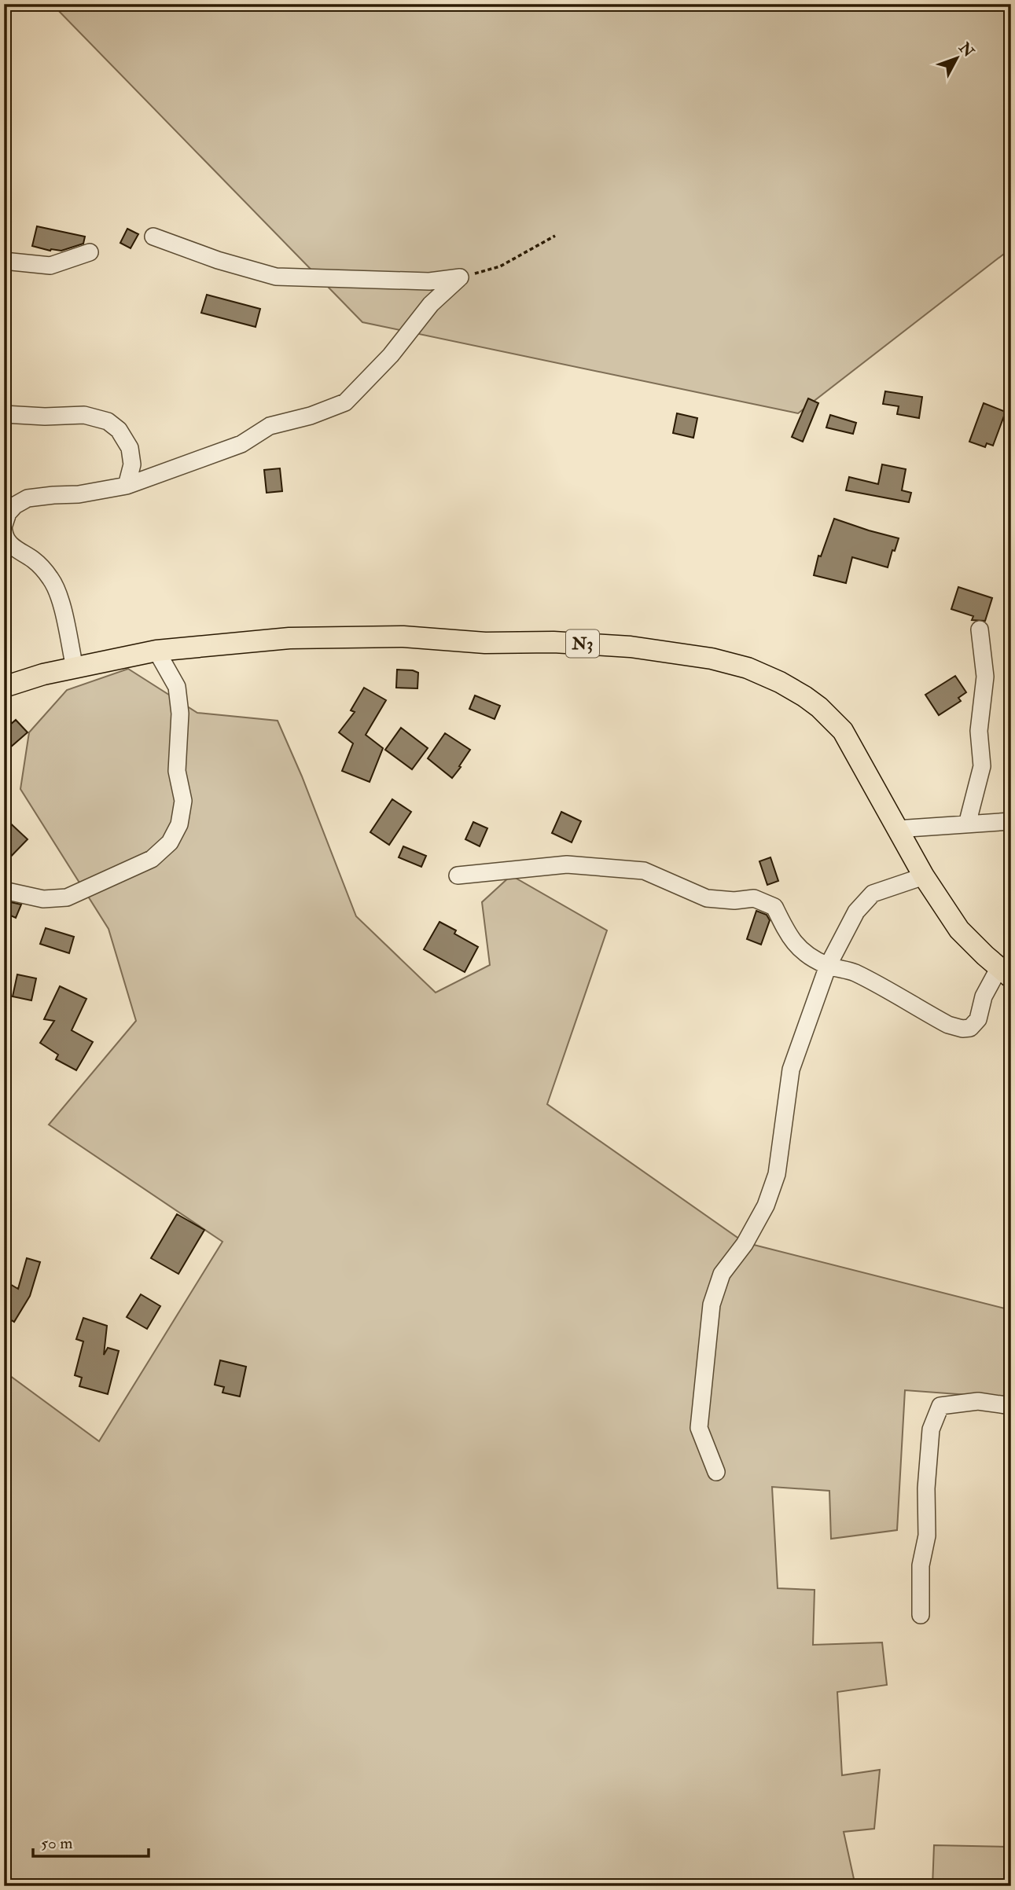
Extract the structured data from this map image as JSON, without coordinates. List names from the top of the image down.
{
  "streets": {
    "main road": ["N3"]
  },
  "scale_bar": "50 m",
  "north": "top right"
}
